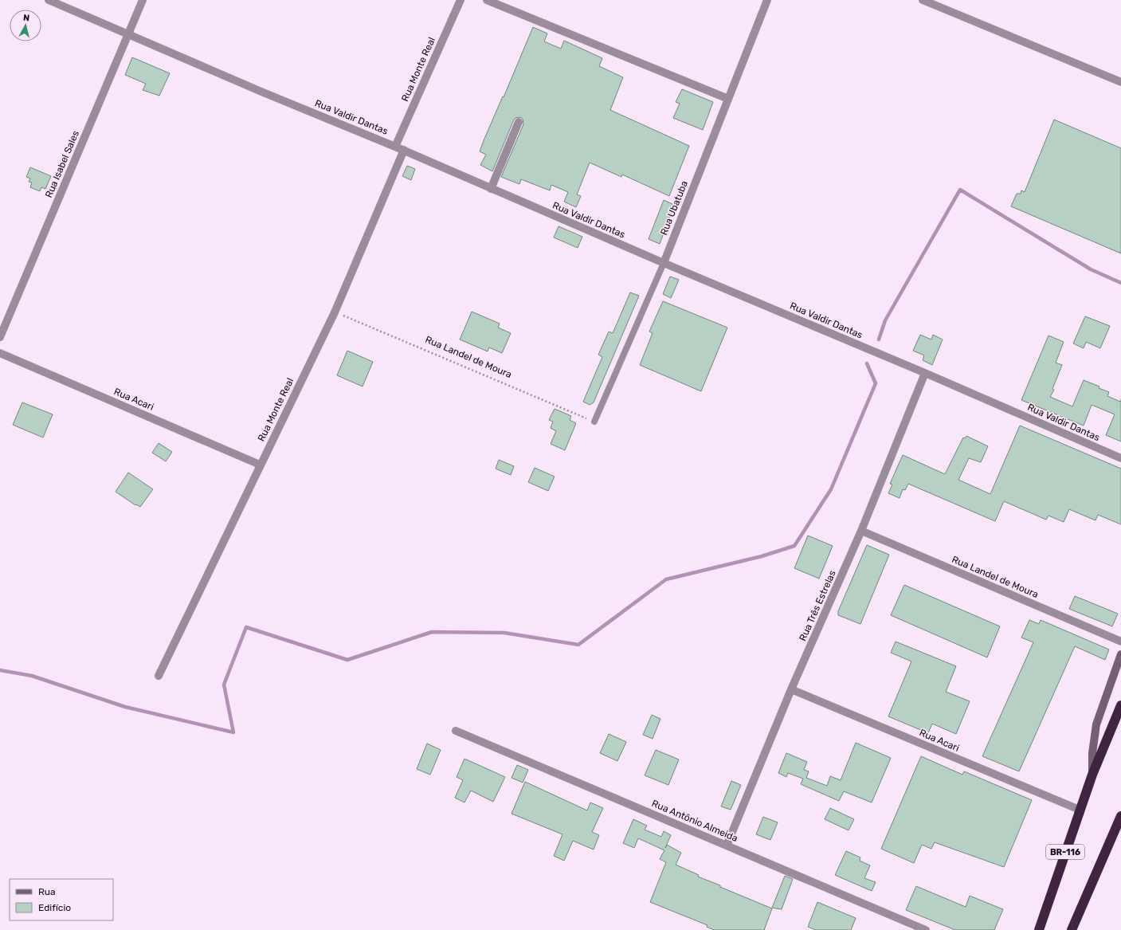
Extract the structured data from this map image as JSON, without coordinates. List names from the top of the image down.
{
  "streets": {
    "highway": ["BR-116"],
    "street": [
      "Rua Monte Real",
      "Rua Valdir Dantas",
      "Rua Isabel Sales",
      "Rua Ubatuba",
      "Rua Landel de Moura",
      "Rua Acari",
      "Rua Três Estrelas",
      "Rua Antônio Almeida"
    ]
  },
  "crossings": [
    ["Rua Monte Real", "Rua Valdir Dantas"],
    ["Rua Monte Real", "Rua Landel de Moura"],
    ["Rua Monte Real", "Rua Acari"],
    ["Rua Valdir Dantas", "Rua Isabel Sales"],
    ["Rua Valdir Dantas", "Rua Ubatuba"],
    ["Rua Valdir Dantas", "Rua Três Estrelas"],
    ["Rua Ubatuba", "Rua Landel de Moura"],
    ["Rua Landel de Moura", "Rua Três Estrelas"],
    ["Rua Acari", "Rua Três Estrelas"],
    ["Rua Acari", "BR-116"],
    ["Rua Três Estrelas", "Rua Antônio Almeida"]
  ],
  "legend": ["Rua", "Edifício"],
  "north": "top"
}
